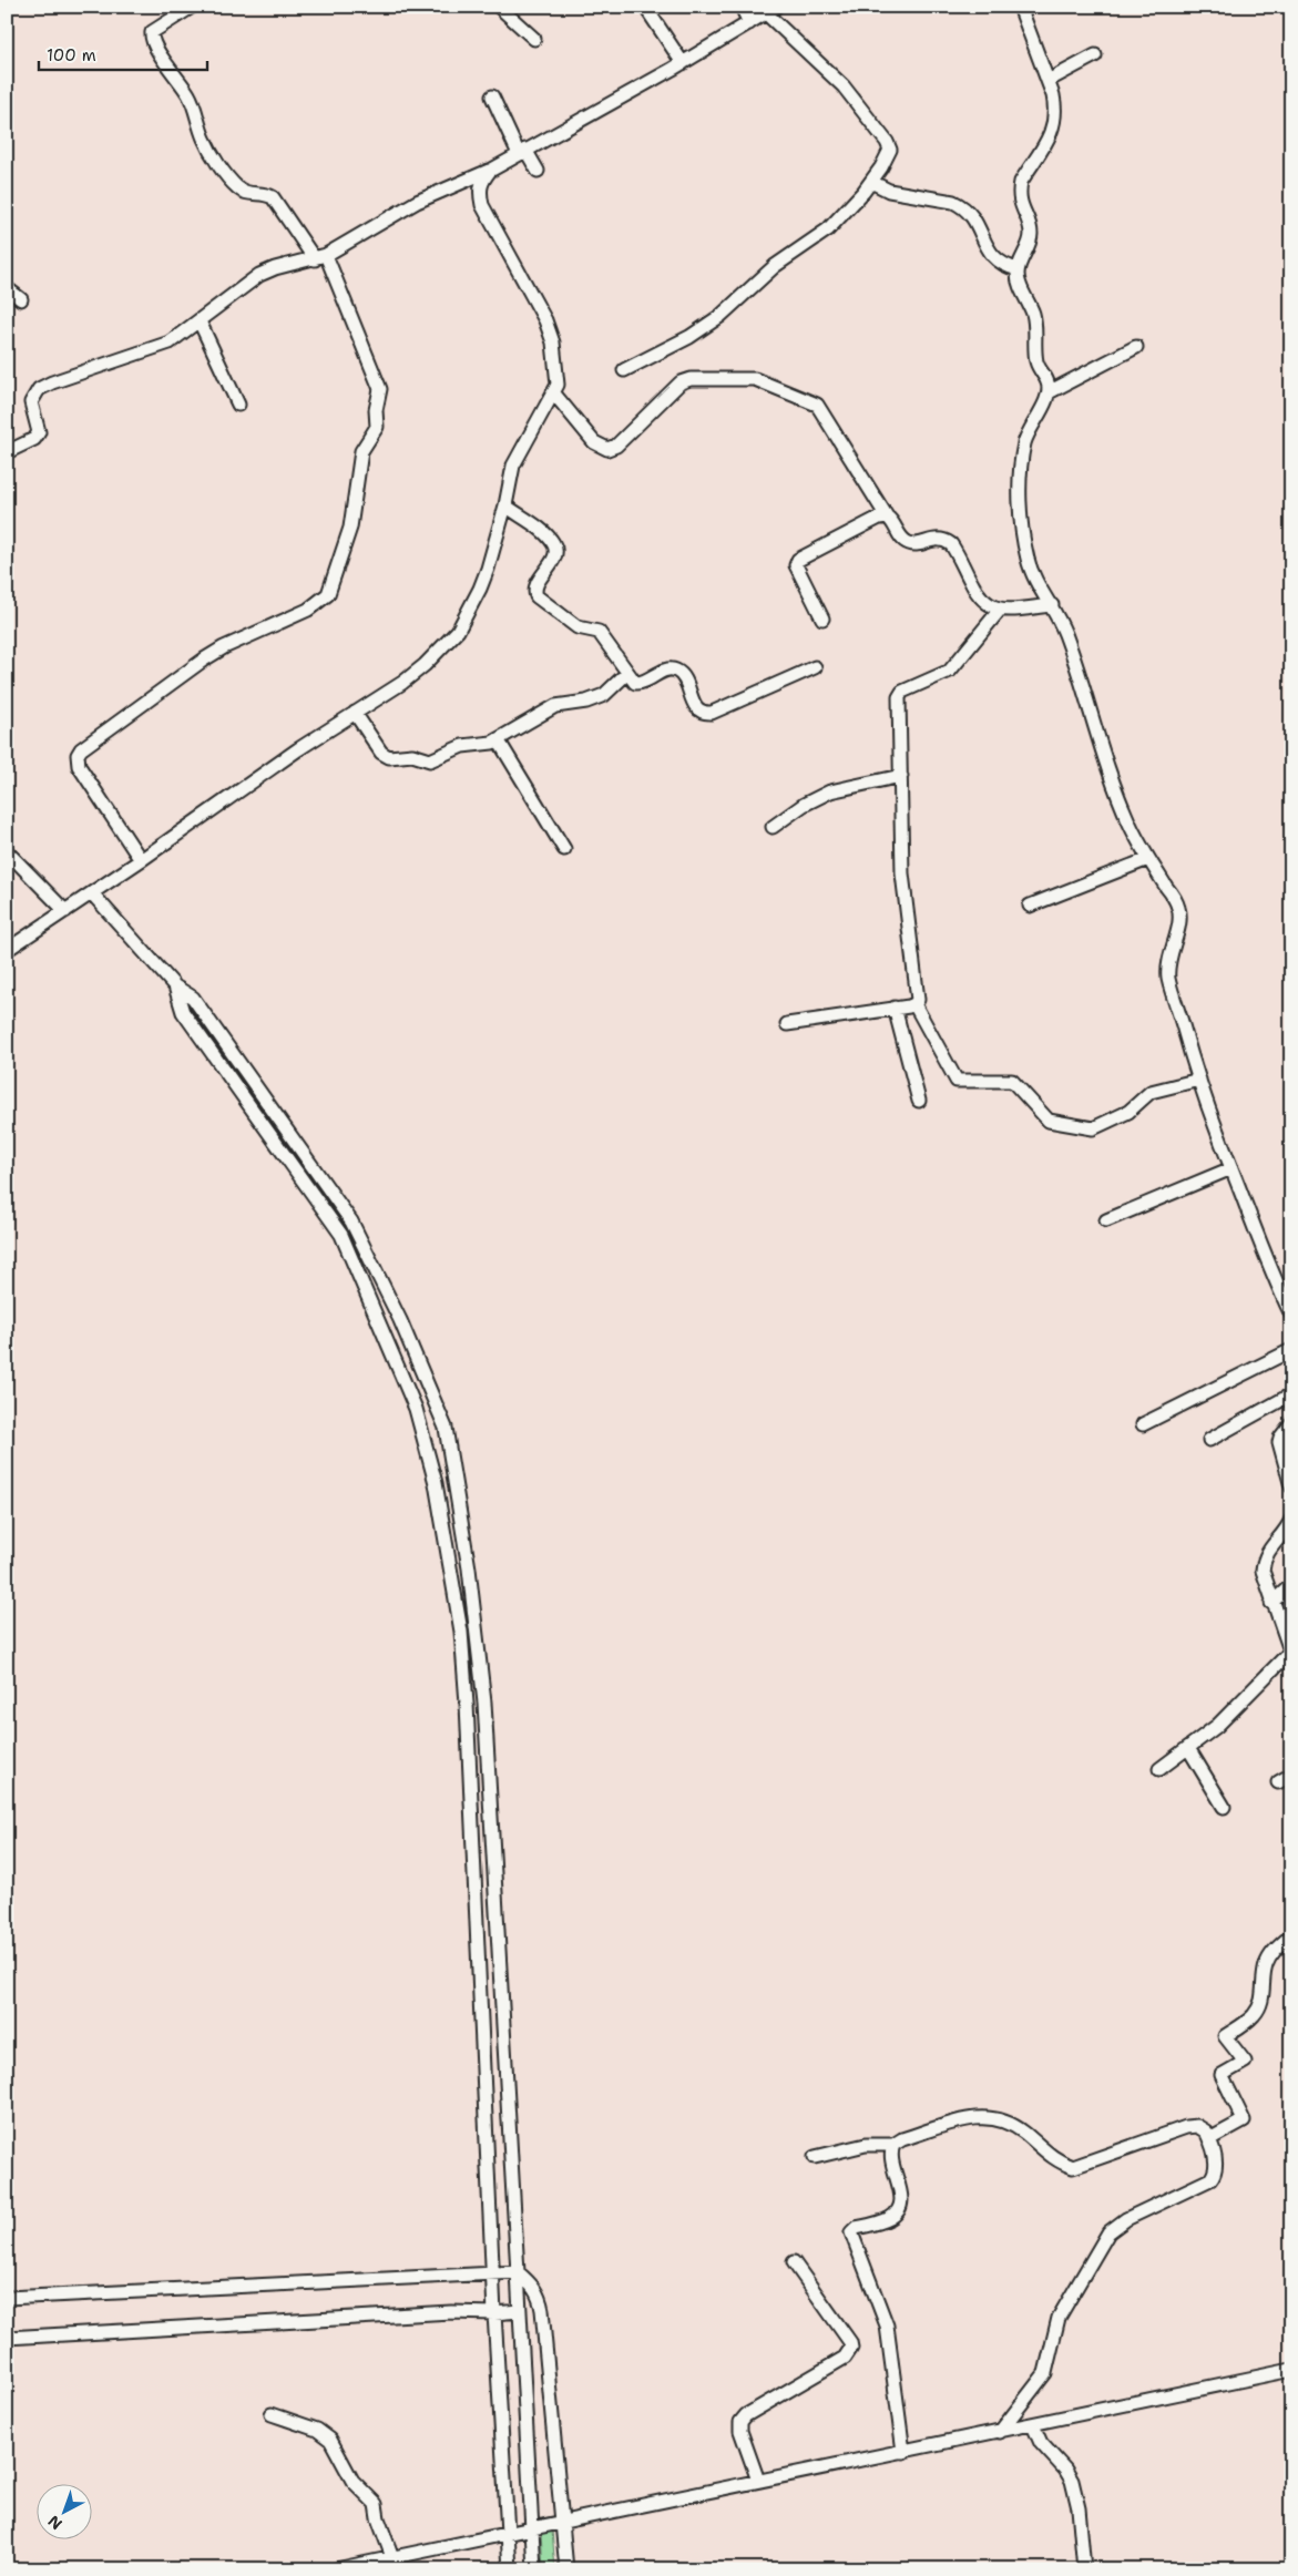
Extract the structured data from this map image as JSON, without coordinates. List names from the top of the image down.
{
  "scale_bar": "100 m",
  "north": "bottom left"
}
